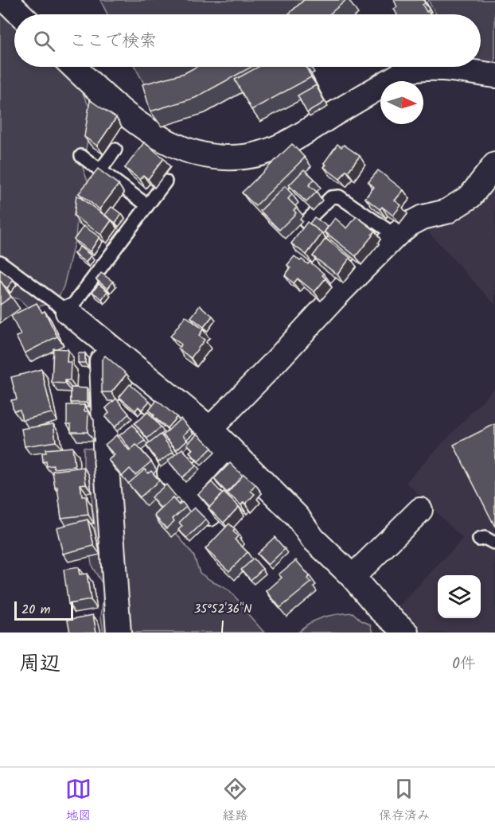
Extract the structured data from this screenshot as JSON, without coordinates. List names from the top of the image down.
{
  "scale_bar": "20 m",
  "north": "right",
  "page": {
    "search": "ここで検索",
    "scale": "20 m",
    "heading": ["周辺", "0件"],
    "nav": ["地図", "経路", "保存済み"]
  },
  "coordinates": ["35°52'36\"N"]
}
